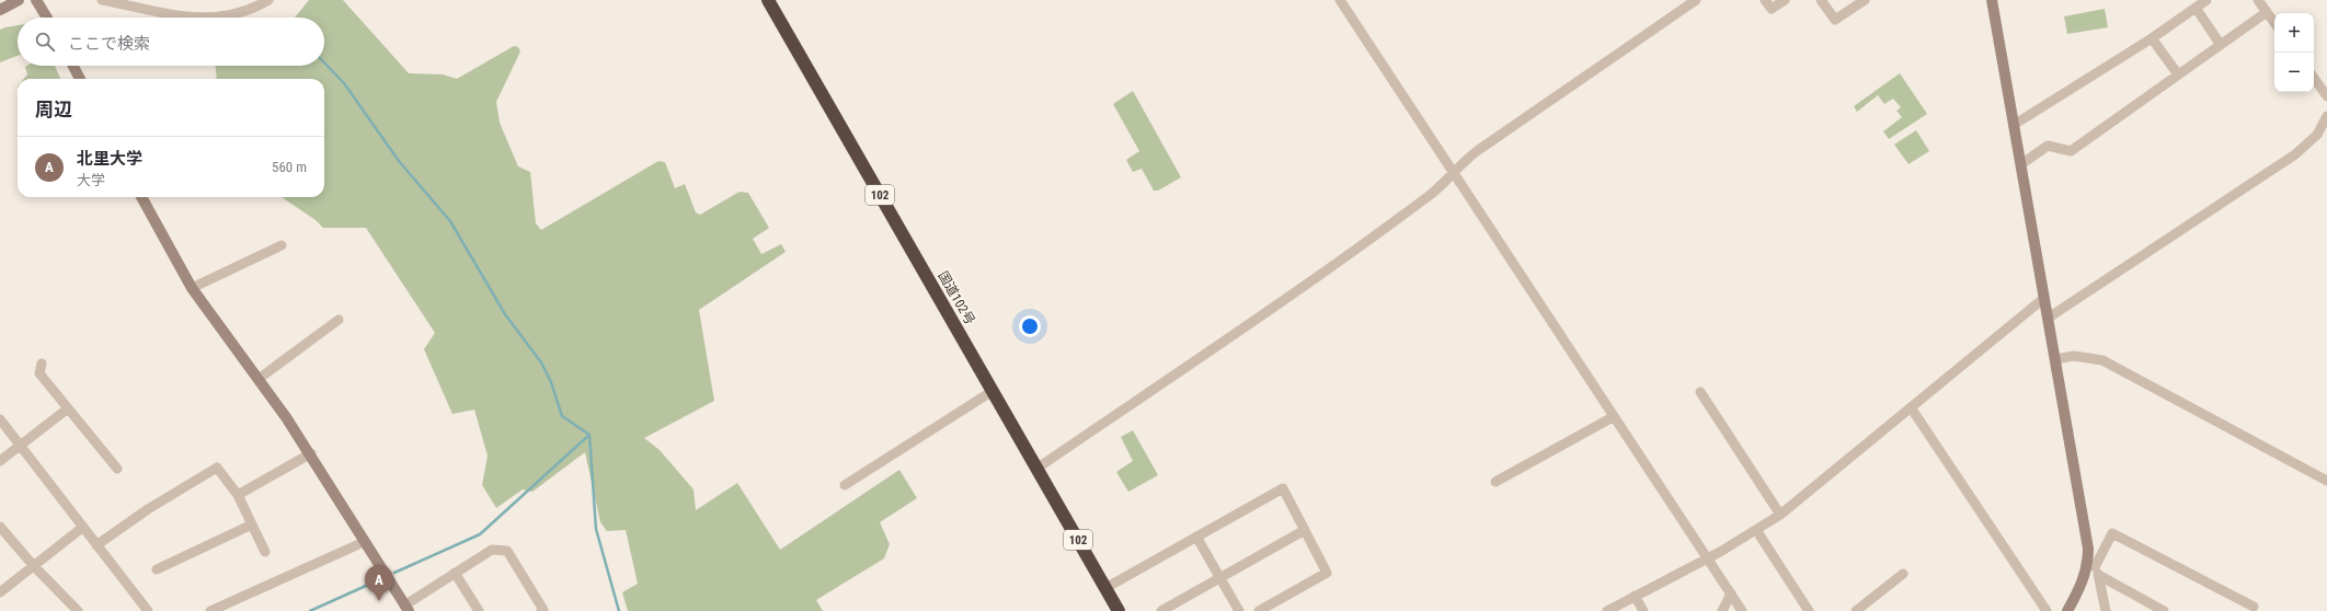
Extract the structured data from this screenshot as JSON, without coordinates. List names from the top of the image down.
{
  "streets": {
    "highway": ["102", "国道102号"]
  },
  "page": {
    "map_buttons": ["+", "−"],
    "search": "ここで検索",
    "heading": "周辺",
    "list": [
      {
        "mark": "A",
        "name": "北里大学",
        "note": "大学",
        "value": "560 m"
      }
    ],
    "pins": "A"
  }
}
